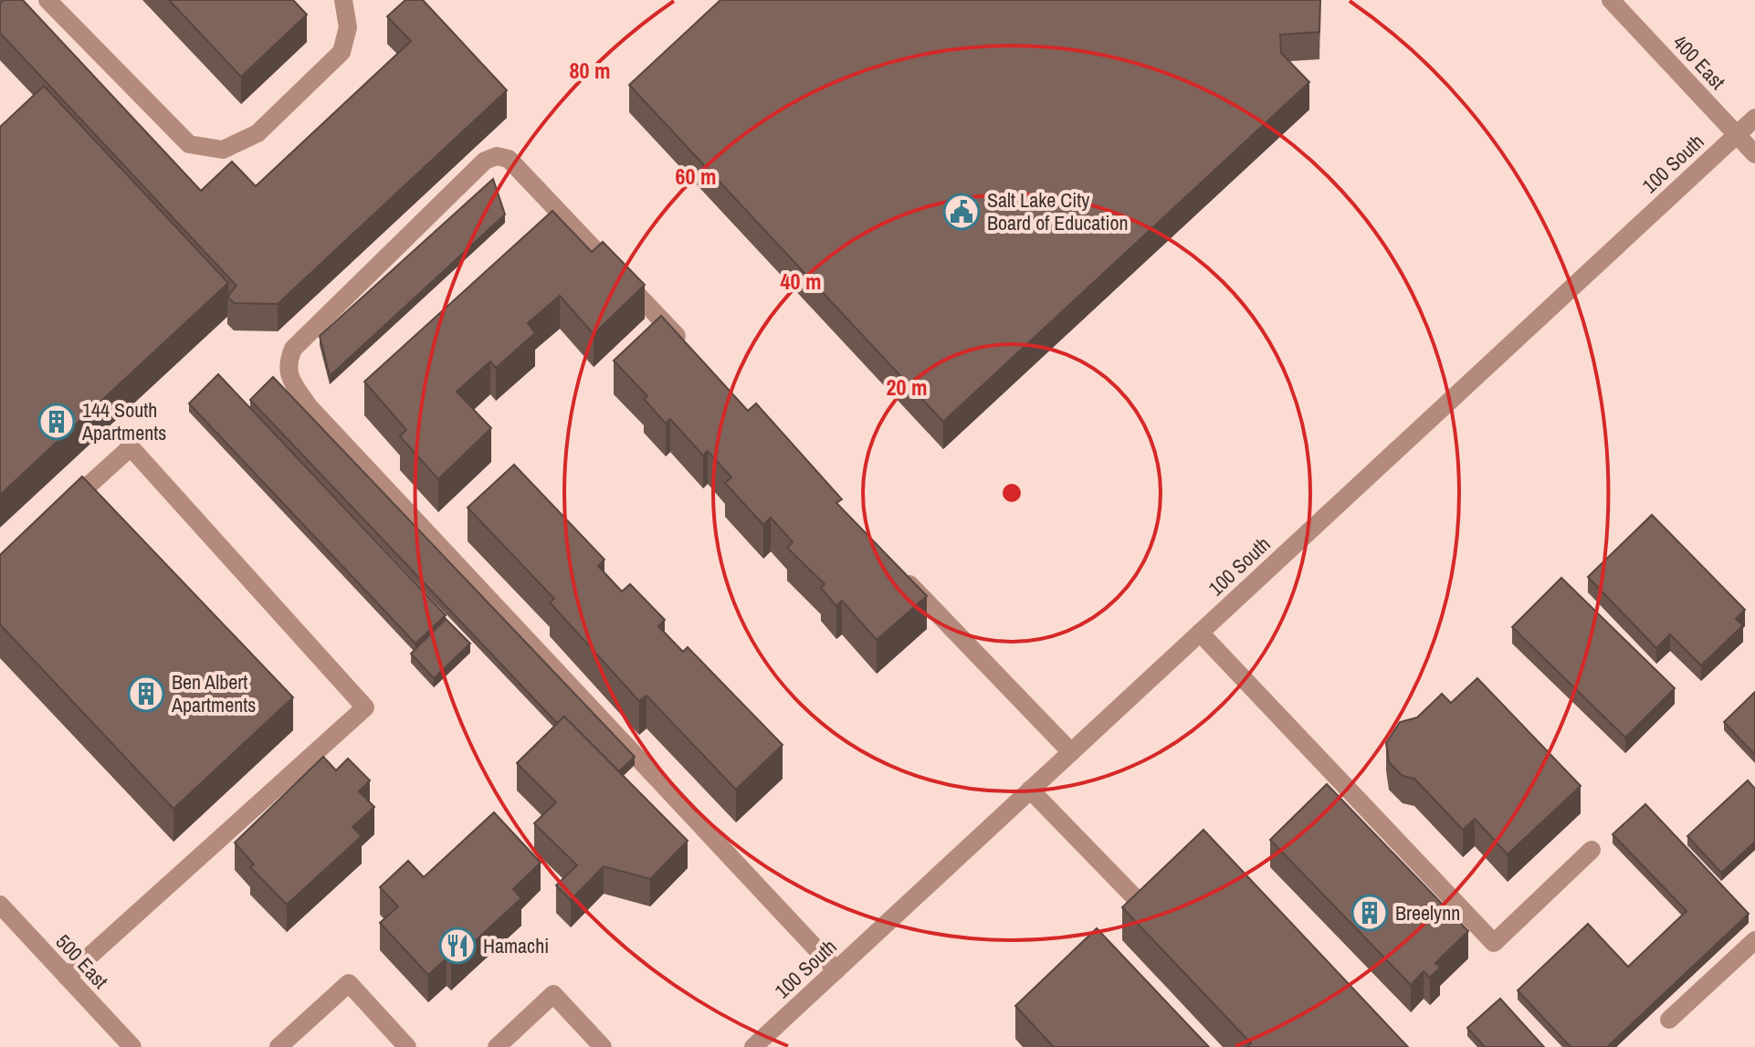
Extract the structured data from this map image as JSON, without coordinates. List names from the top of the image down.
{
  "streets": {
    "street": ["400 East", "100 South", "500 East"]
  },
  "crossings": [
    ["400 East", "100 South"]
  ],
  "places": {
    "public building": ["Salt Lake City Board of Education"],
    "building": ["144 South Apartments", "Ben Albert Apartments", "Breelynn"],
    "restaurant": ["Hamachi"]
  },
  "rings": [
    "80 m",
    "60 m",
    "40 m",
    "20 m"
  ]
}
